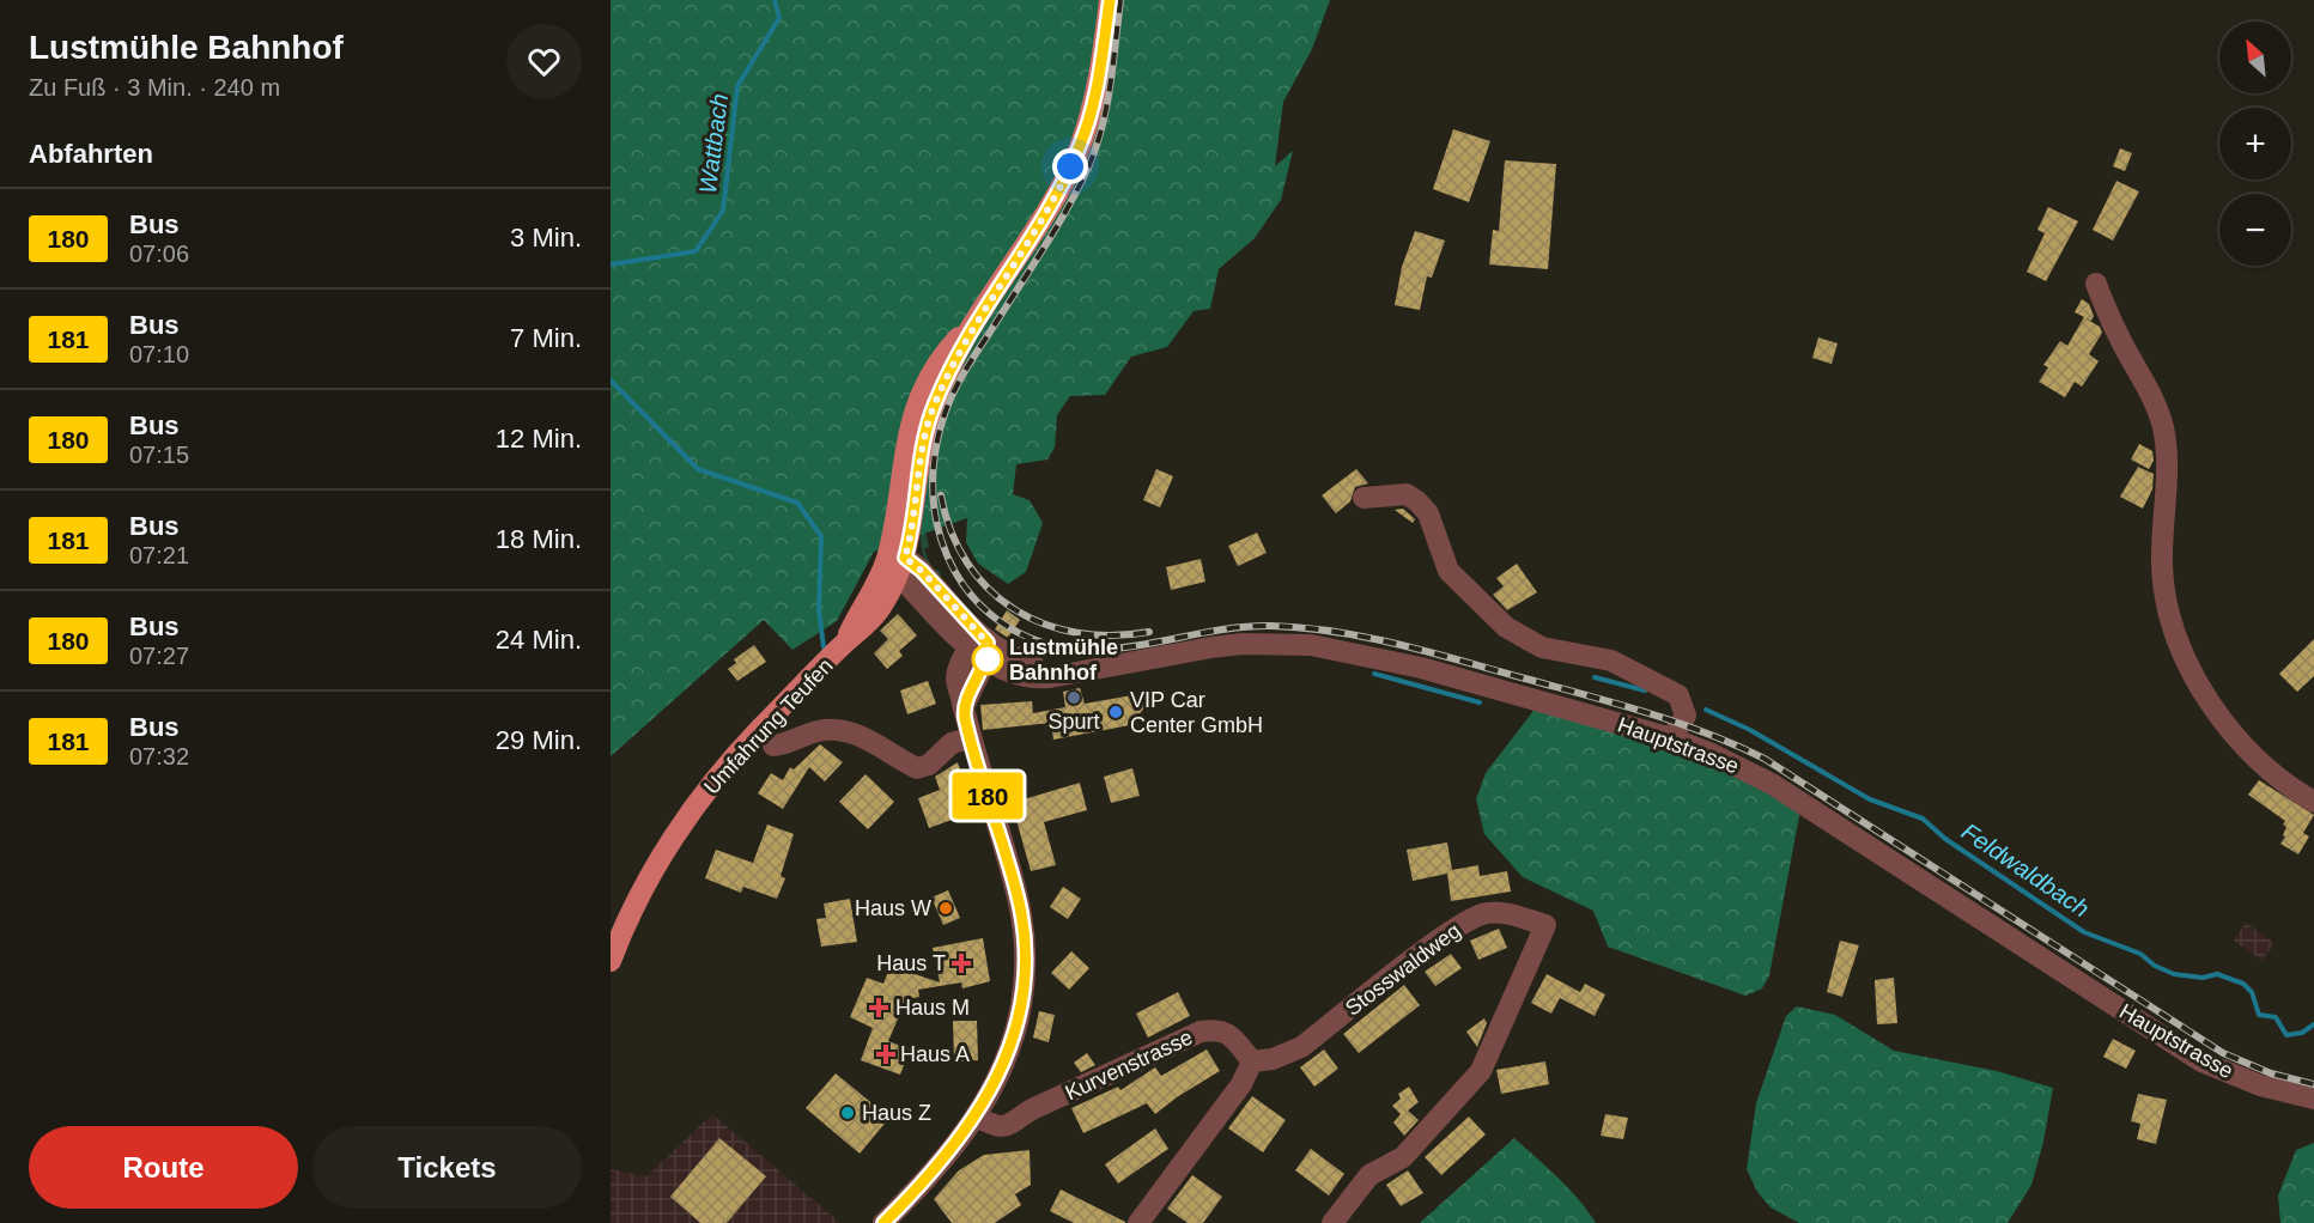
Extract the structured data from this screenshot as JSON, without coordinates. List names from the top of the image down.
{
  "streets": {
    "main road": ["Umfahrung Teufen"],
    "street": ["Hauptstrasse", "Stosswaldweg", "Kurvenstrasse"]
  },
  "crossings": [
    ["Stosswaldweg", "Kurvenstrasse"]
  ],
  "water": ["Wattbach", "Feldwaldbach"],
  "places": {
    "other": [
      "Lustmühle Bahnhof",
      "Spurt",
      "VIP Car Center GmbH",
      "Haus W",
      "Haus Z"
    ],
    "health": ["Haus T", "Haus M", "Haus A"]
  },
  "lines": ["bus line 180"],
  "north": "top left",
  "page": {
    "heading": [
      ["Lustmühle Bahnhof", "Zu Fuß · 3 Min. · 240 m"],
      "Abfahrten"
    ],
    "on_map": "180",
    "map_buttons": ["+", "−"],
    "list": [
      {
        "mark": "180",
        "name": "Bus",
        "note": "07:06",
        "value": "3 Min."
      },
      {
        "mark": "181",
        "name": "Bus",
        "note": "07:10",
        "value": "7 Min."
      },
      {
        "mark": "180",
        "name": "Bus",
        "note": "07:15",
        "value": "12 Min."
      },
      {
        "mark": "181",
        "name": "Bus",
        "note": "07:21",
        "value": "18 Min."
      },
      {
        "mark": "180",
        "name": "Bus",
        "note": "07:27",
        "value": "24 Min."
      },
      {
        "mark": "181",
        "name": "Bus",
        "note": "07:32",
        "value": "29 Min."
      }
    ],
    "buttons": ["Route", "Tickets"]
  }
}
